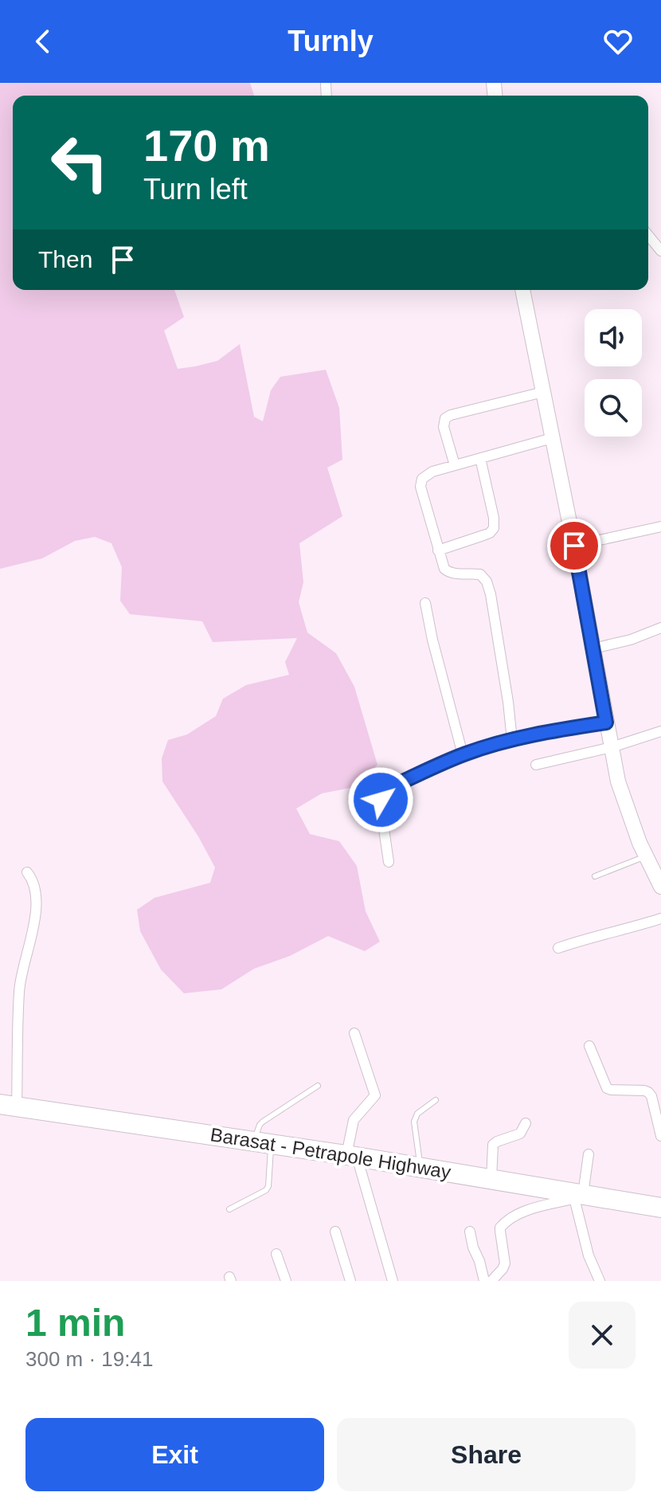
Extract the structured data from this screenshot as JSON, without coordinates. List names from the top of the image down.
{
  "streets": {
    "highway": ["Barasat - Petrapole Highway"]
  },
  "page": {
    "header": "Turnly",
    "turn": ["170 m", "Turn left"],
    "then": "Then",
    "heading": ["1 min", "300 m · 19:41"],
    "buttons": ["Exit", "Share"]
  }
}
